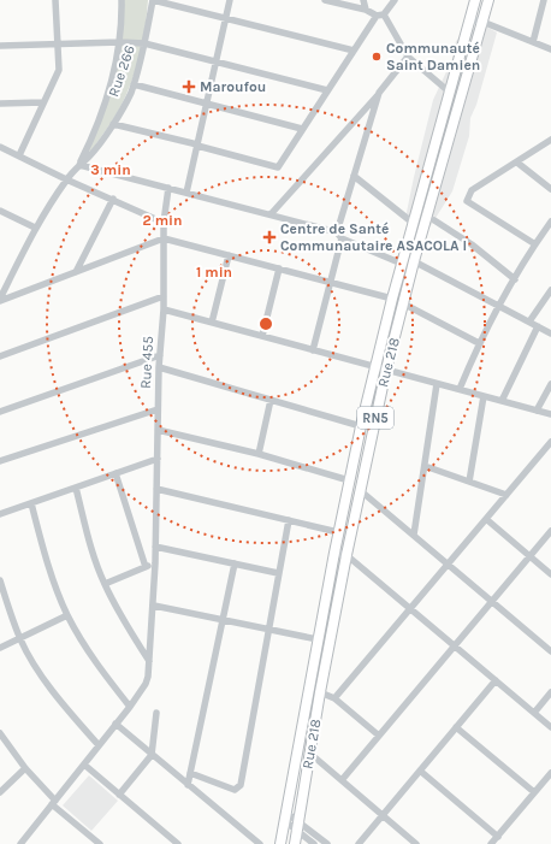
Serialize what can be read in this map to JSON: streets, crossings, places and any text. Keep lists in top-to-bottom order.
{
  "streets": {
    "highway": ["Rue 218", "RN5"],
    "street": ["Rue 266", "Rue 455"]
  },
  "places": {
    "other": ["Communauté Saint Damien"],
    "health": ["Maroufou", "Centre de Santé Communautaire ASACOLA I"]
  },
  "rings": ["3 min", "2 min", "1 min"]
}
